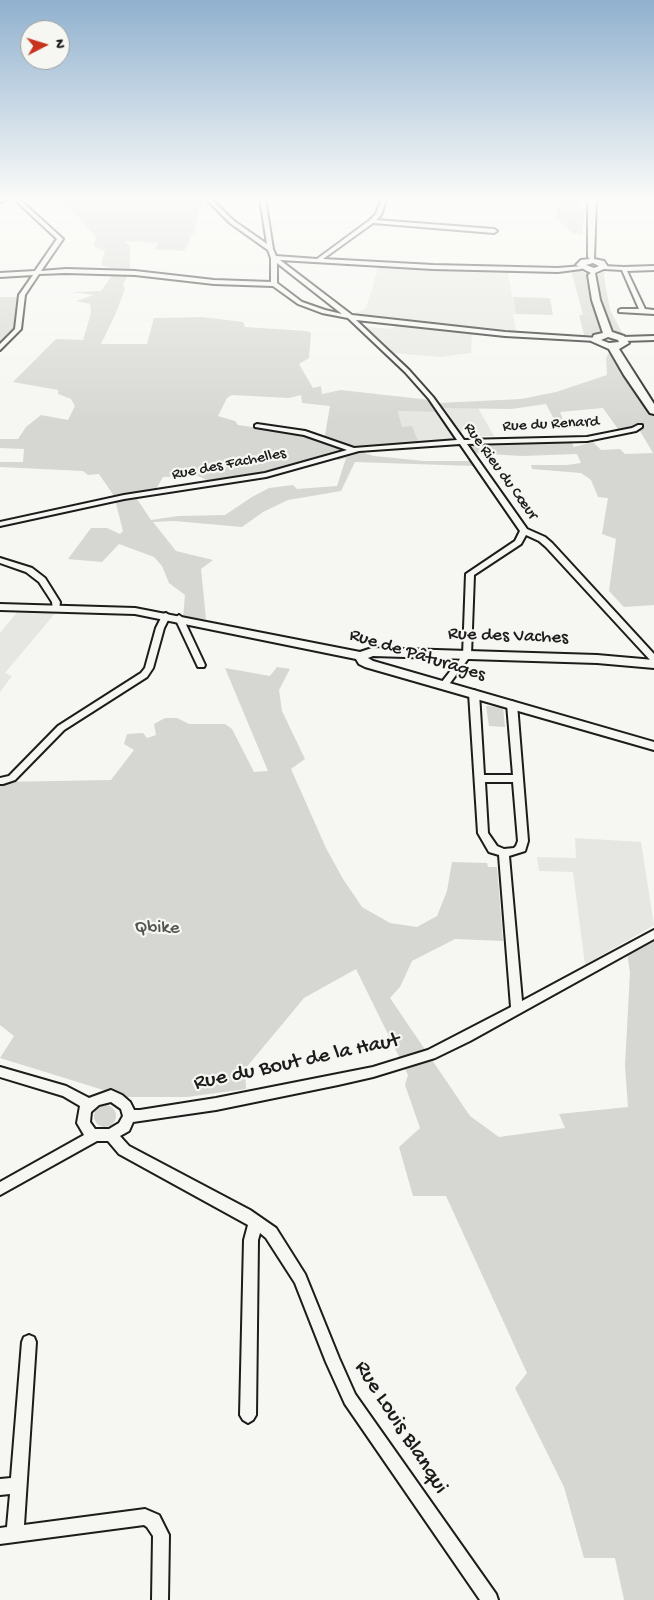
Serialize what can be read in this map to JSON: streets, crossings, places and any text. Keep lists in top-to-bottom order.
{
  "streets": {
    "street": [
      "Rue du Renard",
      "Rue des Fachelles",
      "Rue Rieu du Cœur",
      "Rue des Vaches",
      "Rue de Pâturages",
      "Rue du Bout de la Haut",
      "Rue Louis Blanqui"
    ]
  },
  "crossings": [
    ["Rue du Renard", "Rue des Fachelles"],
    ["Rue du Renard", "Rue Rieu du Cœur"],
    ["Rue des Fachelles", "Rue Rieu du Cœur"],
    ["Rue des Vaches", "Rue de Pâturages"],
    ["Rue du Bout de la Haut", "Rue Louis Blanqui"]
  ],
  "parks": ["Qbike"],
  "north": "right"
}
